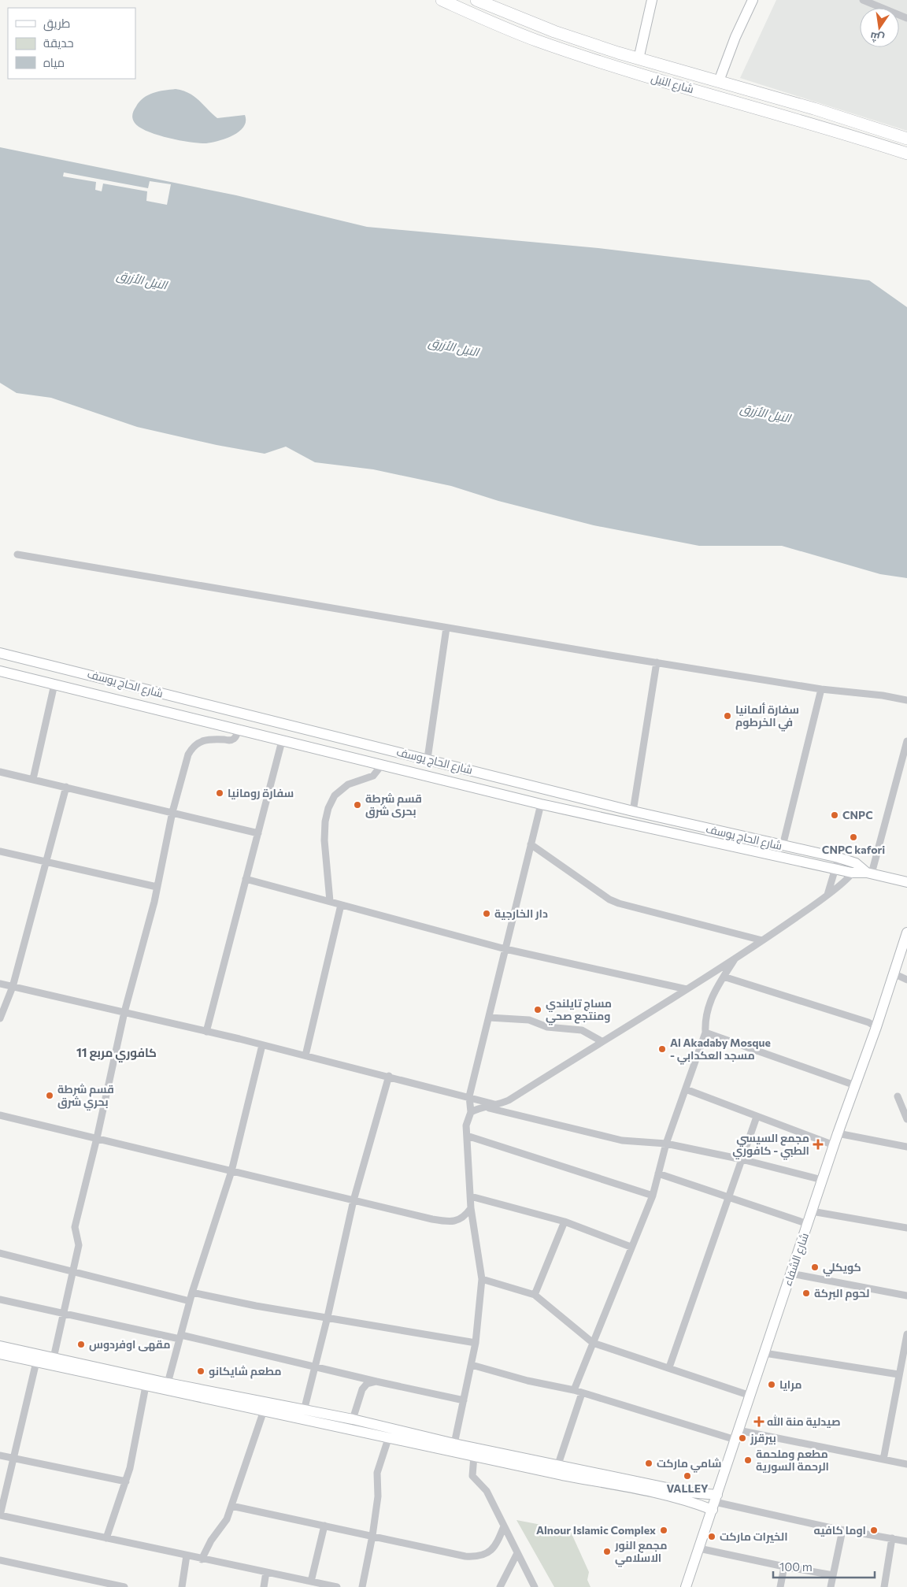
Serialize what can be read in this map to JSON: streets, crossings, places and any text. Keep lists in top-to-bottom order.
{
  "streets": {
    "main road": ["شارع النيل"],
    "street": ["شارع الحاج يوسف", "شارع الشفاء"]
  },
  "districts": ["كافوري مربع 11"],
  "water": ["النيل الأزرق"],
  "places": {
    "other": [
      "سفارة ألمانيا في الخرطوم",
      "سفارة رومانيا",
      "قسم شرطة بحرى شرق",
      "CNPC",
      "CNPC kafori",
      "دار الخارجية",
      "مساج تايلندي ومنتجع صحي",
      "Al Akadaby Mosque - مسجد العكدابي",
      "قسم شرطة بحري شرق",
      "كويكلي",
      "لحوم البركة",
      "مقهى اوفردوس",
      "مطعم شايكانو",
      "مرايا",
      "بيرقرز",
      "مطعم وملحمة الرحمة السورية",
      "شامي ماركت",
      "VALLEY",
      "Alnour Islamic Complex",
      "اوما كافيه",
      "الخيرات ماركت",
      "مجمع النور الاسلامي"
    ],
    "health": ["مجمع السيسي الطبي - كافوري", "صيدلية منة الله"]
  },
  "legend": ["طريق", "حديقة", "مياه"],
  "scale_bar": "100 m",
  "north": "bottom"
}
